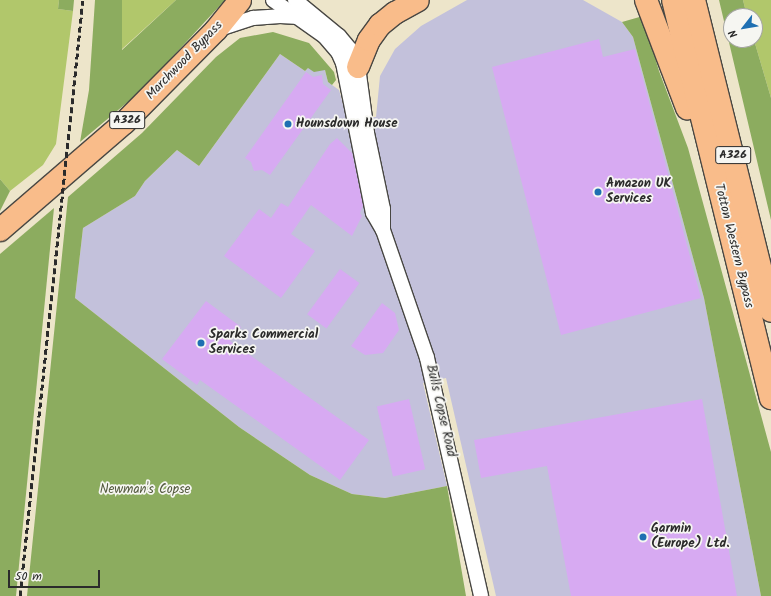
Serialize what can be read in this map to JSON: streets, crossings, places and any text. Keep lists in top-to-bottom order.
{
  "streets": {
    "main road": ["Marchwood Bypass", "A326", "Totton Western Bypass"],
    "street": ["Bulls Copse Road"]
  },
  "parks": ["Newman's Copse"],
  "places": [
    "Hounsdown House",
    "Amazon UK Services",
    "Sparks Commercial Services",
    "Garmin (Europe) Ltd."
  ],
  "scale_bar": "50 m",
  "north": "bottom left"
}
